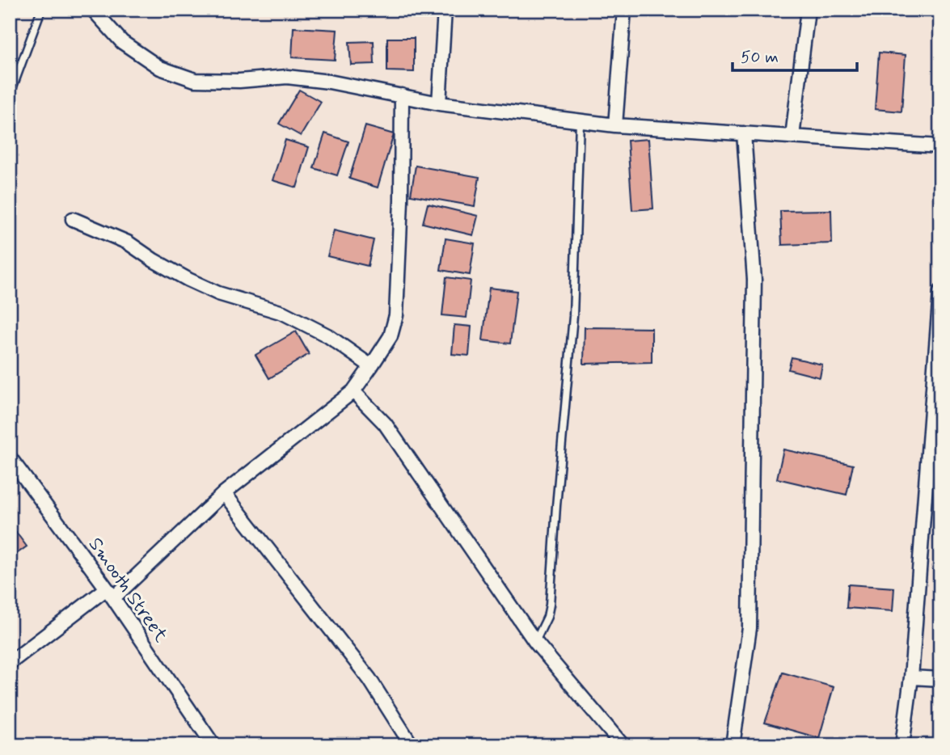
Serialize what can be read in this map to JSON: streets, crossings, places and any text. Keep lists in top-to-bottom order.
{
  "streets": {
    "street": ["Smooth Street"]
  },
  "scale_bar": "50 m"
}
